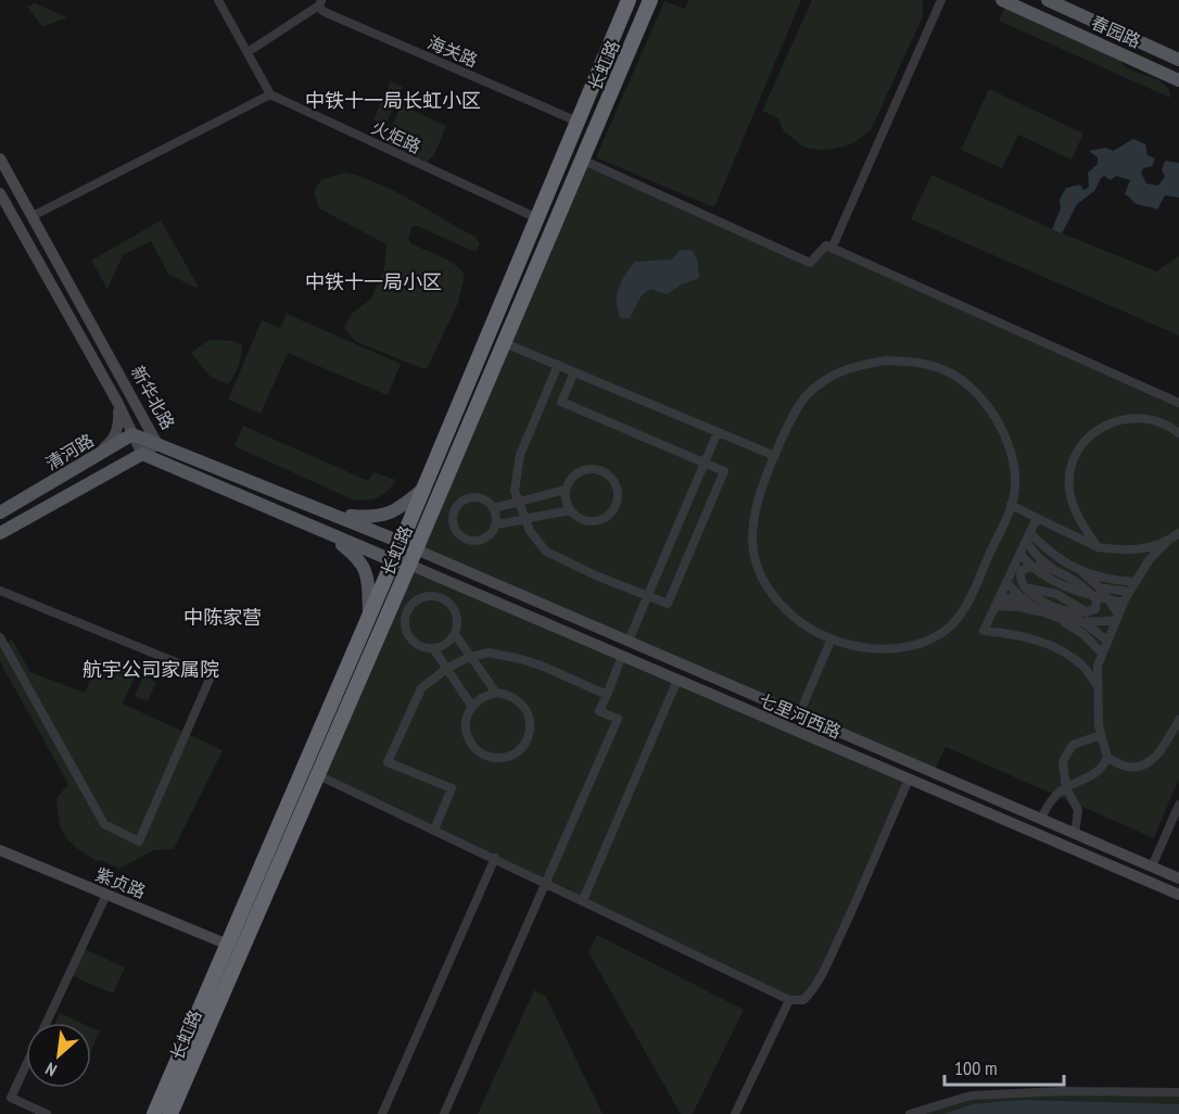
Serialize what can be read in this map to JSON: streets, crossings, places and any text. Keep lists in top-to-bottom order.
{
  "streets": {
    "highway": ["长虹路"],
    "main road": ["春园路", "新华北路", "清河路"],
    "street": [
      "海关路",
      "火炬路",
      "七里河西路",
      "紫贞路"
    ]
  },
  "crossings": [
    ["海关路", "长虹路"],
    ["长虹路", "火炬路"],
    ["长虹路", "新华北路"],
    ["长虹路", "七里河西路"],
    ["长虹路", "紫贞路"],
    ["新华北路", "清河路"],
    ["新华北路", "七里河西路"]
  ],
  "districts": [
    "中铁十一局长虹小区",
    "中铁十一局小区",
    "中陈家营",
    "航宇公司家属院"
  ],
  "scale_bar": "100 m",
  "north": "bottom left"
}
